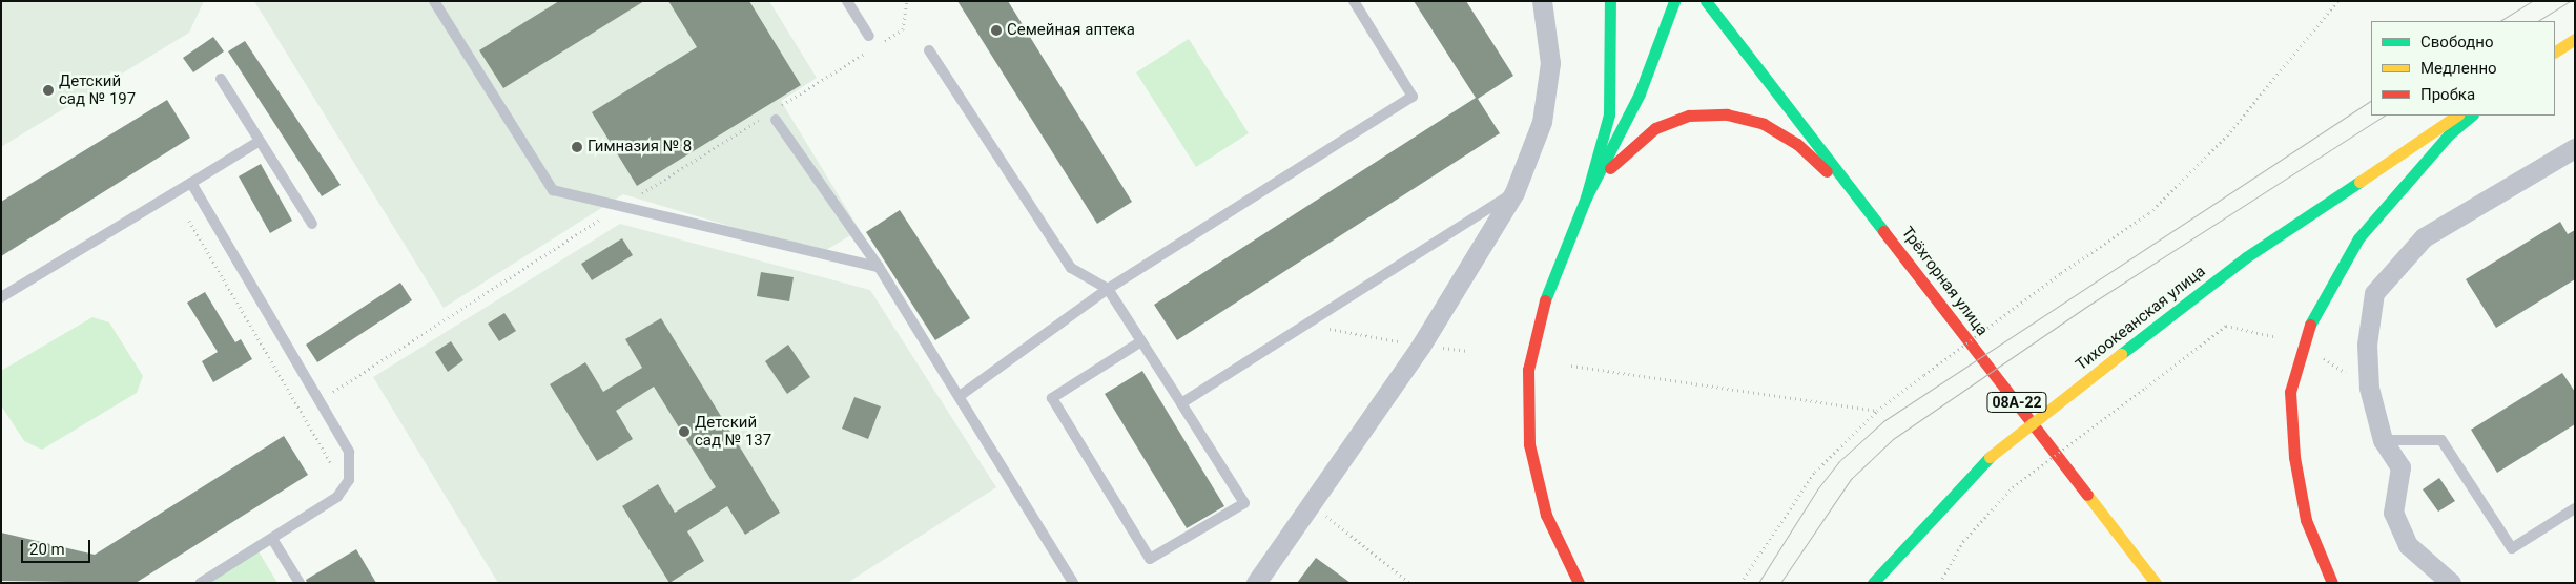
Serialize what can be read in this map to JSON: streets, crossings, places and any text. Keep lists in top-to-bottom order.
{
  "streets": {
    "main road": ["Трёхгорная улица", "Тихоокеанская улица", "08А-22"]
  },
  "places": [
    "Семейная аптека",
    "Детский сад № 197",
    "Гимназия № 8",
    "Детский сад № 137"
  ],
  "legend": ["Свободно", "Медленно", "Пробка"],
  "scale_bar": "20 m"
}
